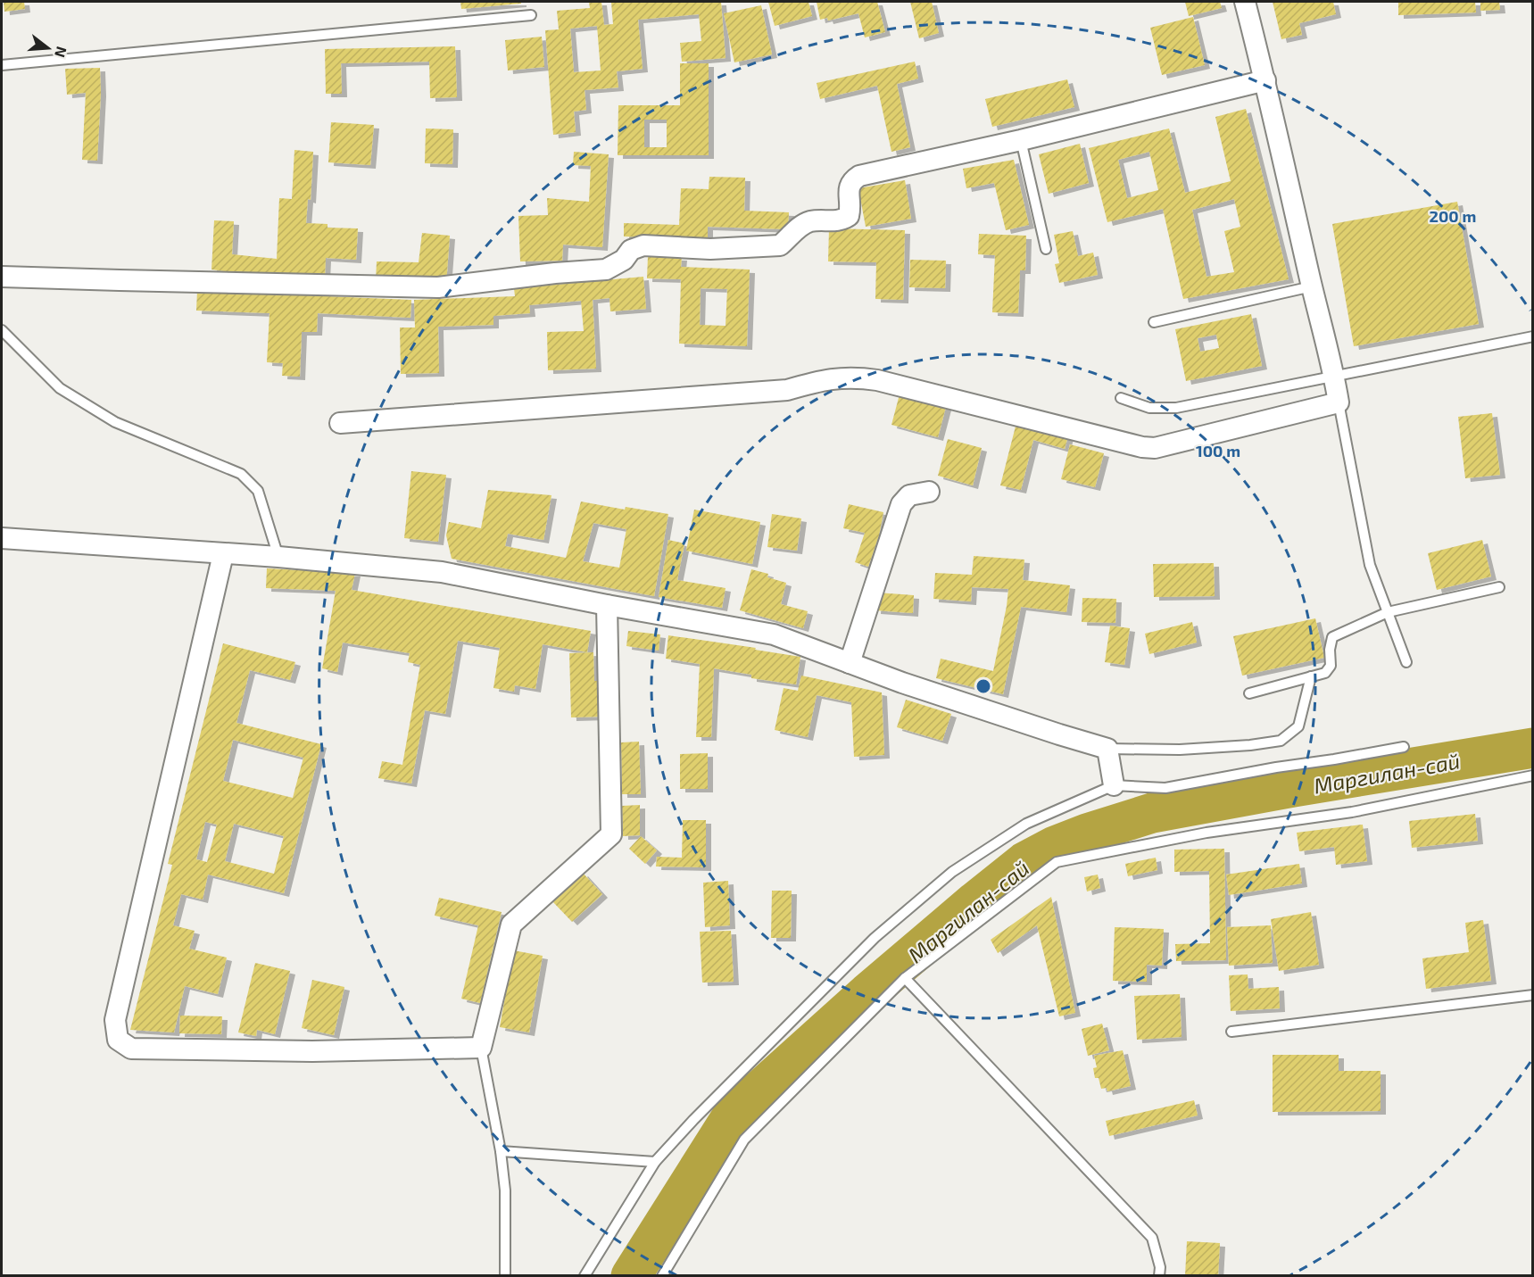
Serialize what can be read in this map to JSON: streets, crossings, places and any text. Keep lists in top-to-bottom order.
{
  "water": ["Маргилан-сай"],
  "north": "right",
  "rings": ["200 m", "100 m"]
}
